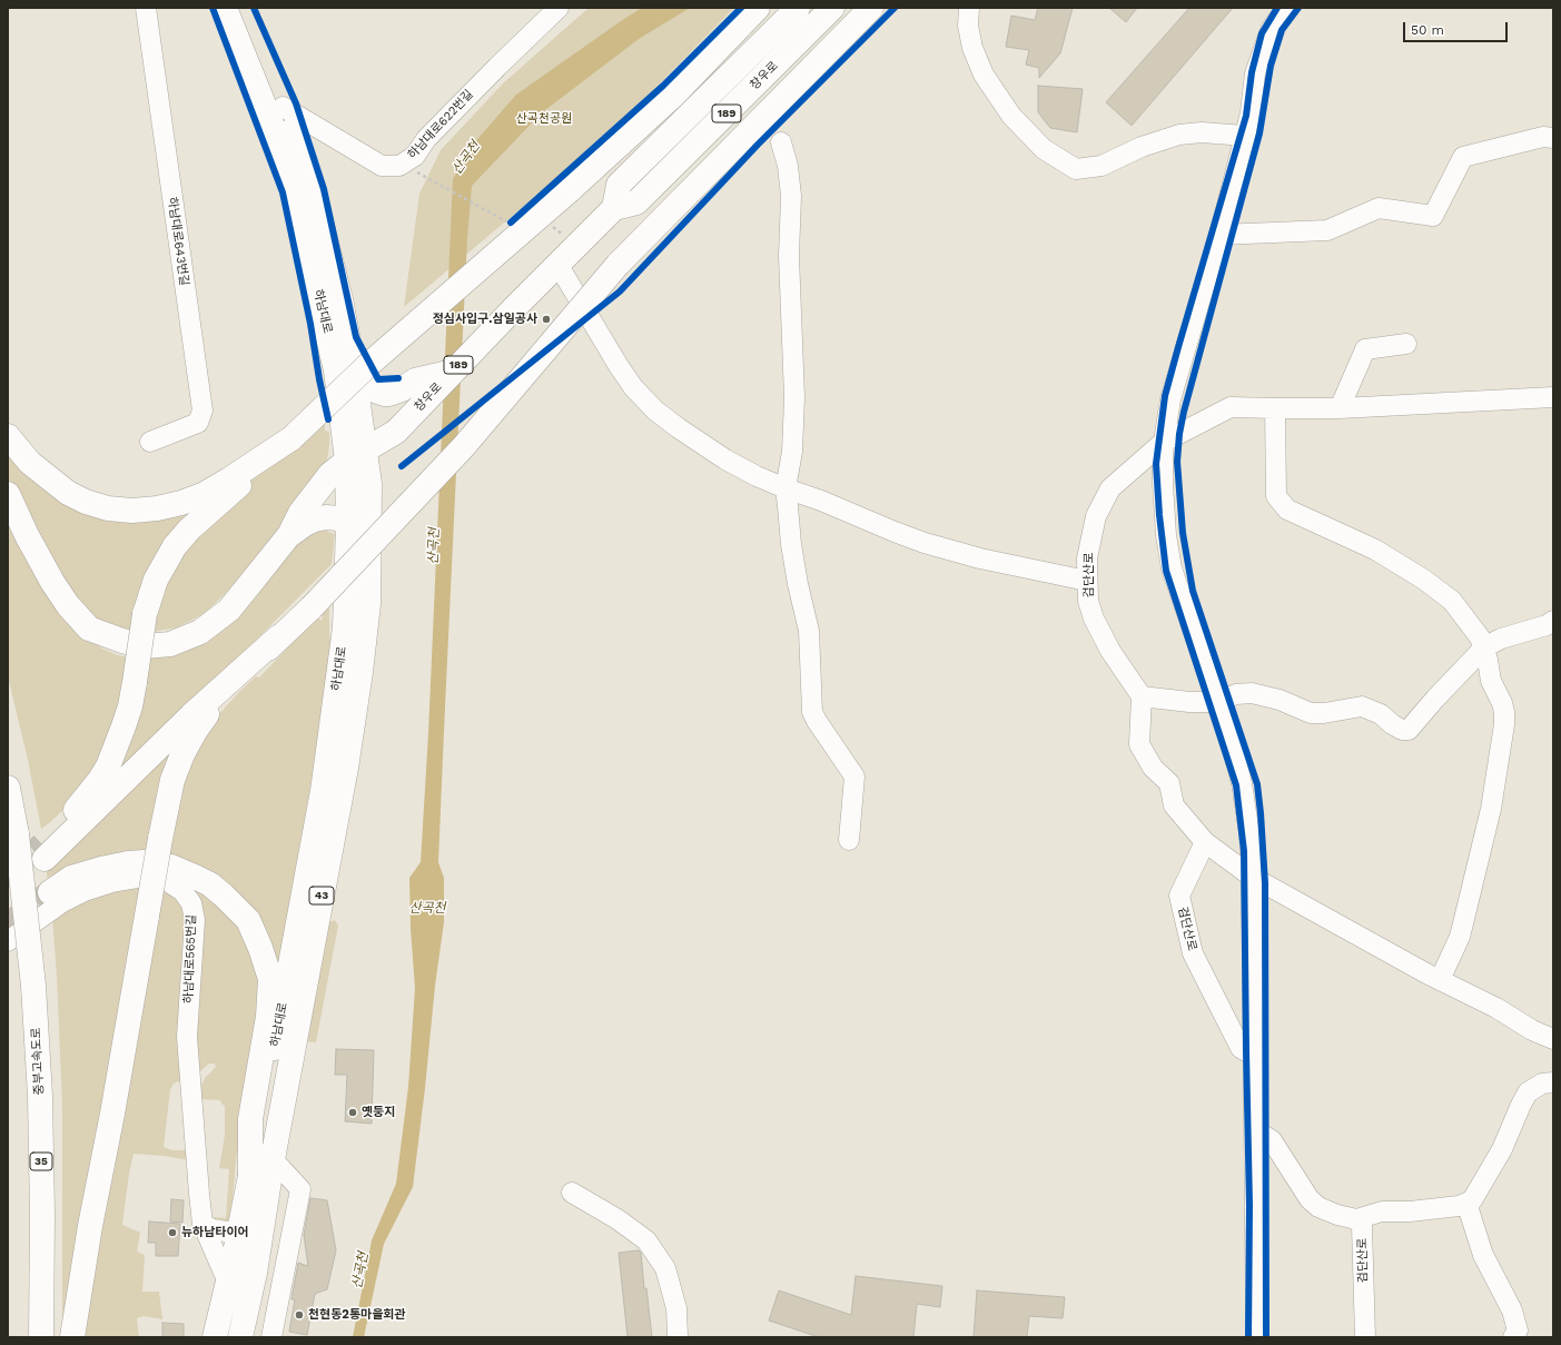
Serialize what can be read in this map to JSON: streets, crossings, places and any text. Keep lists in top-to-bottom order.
{
  "streets": {
    "main road": [
      "창우로",
      "189",
      "하남대로",
      "43",
      "중부고속도로",
      "35"
    ],
    "street": [
      "하남대로622번길",
      "하남대로643번길",
      "검단산로",
      "하남대로565번길"
    ]
  },
  "crossings": [
    ["창우로", "하남대로"],
    ["하남대로622번길", "하남대로"],
    ["하남대로", "하남대로565번길"]
  ],
  "water": ["산곡천"],
  "parks": ["산곡천공원"],
  "places": [
    "정심사입구.삼일공사",
    "옛둥지",
    "뉴하남타이어",
    "천현동2통마을회관"
  ],
  "scale_bar": "50 m"
}
